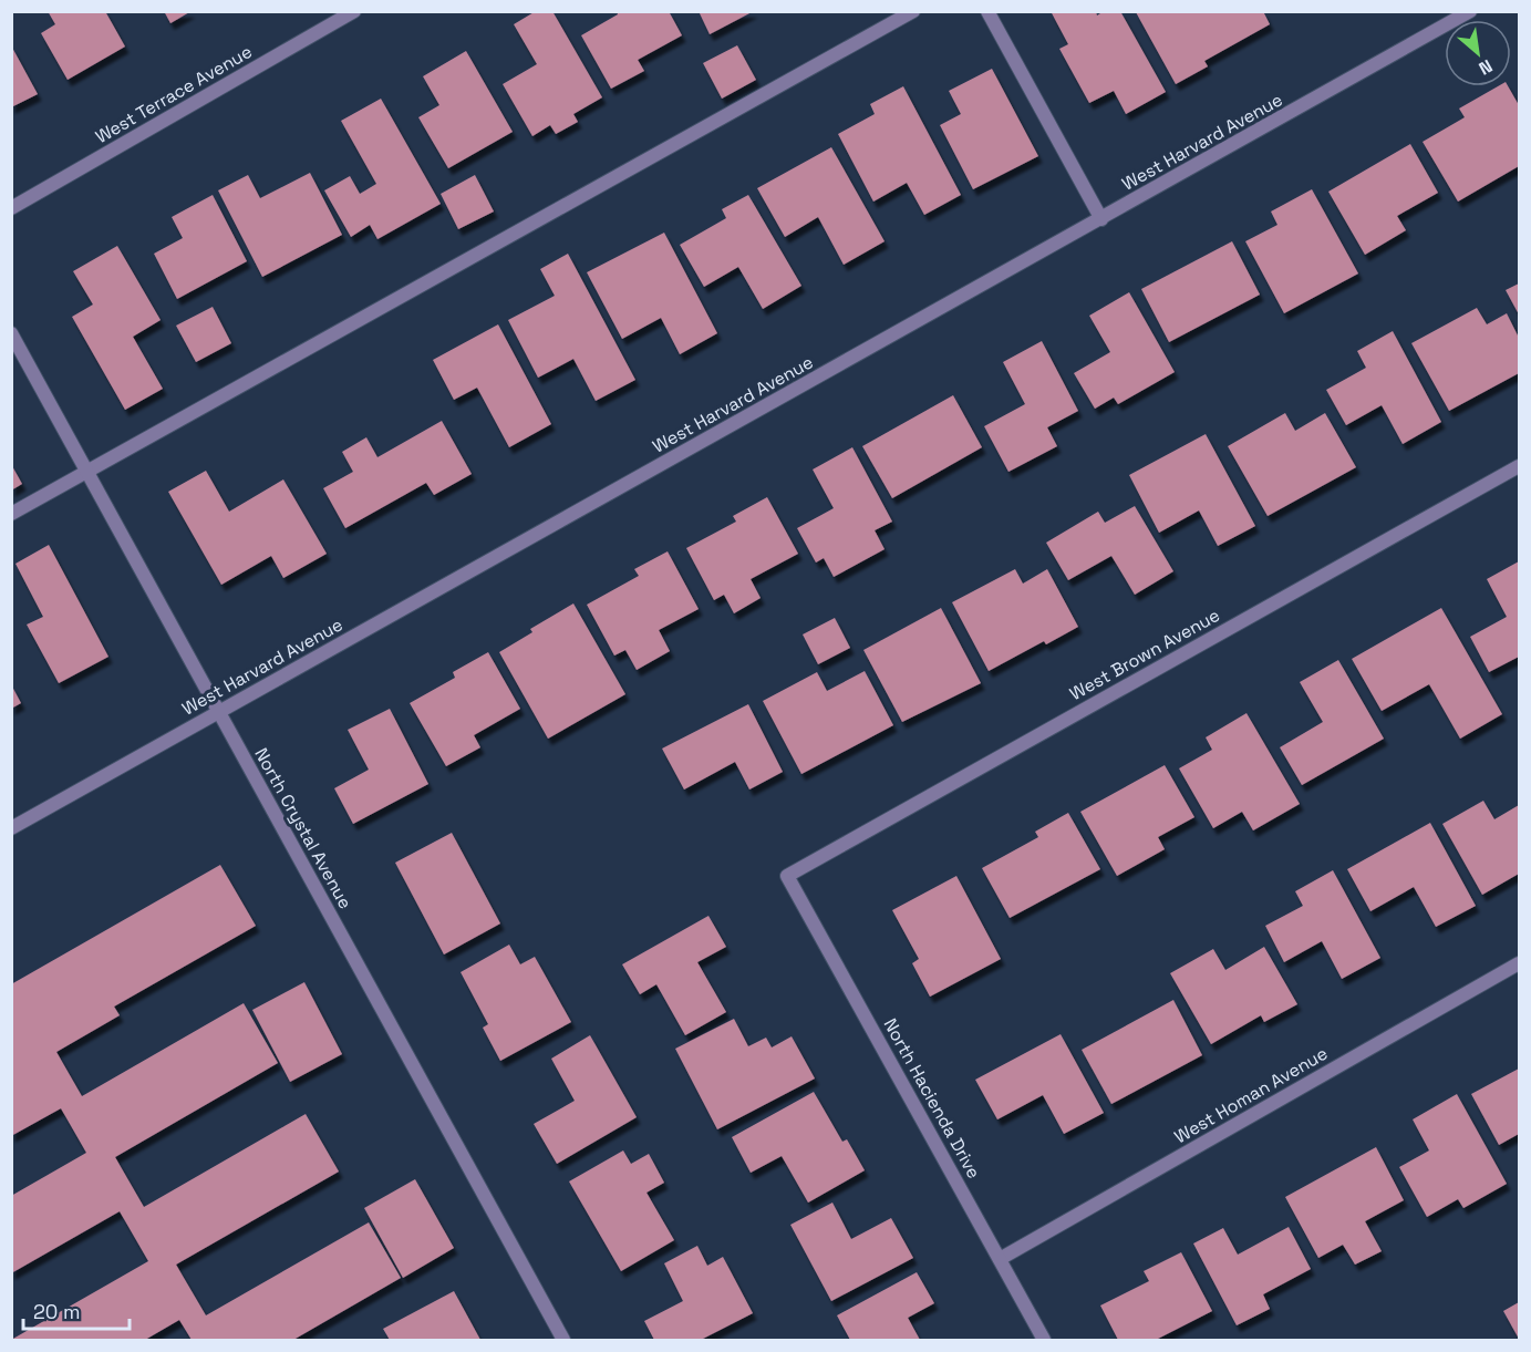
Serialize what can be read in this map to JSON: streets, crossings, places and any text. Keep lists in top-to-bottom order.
{
  "streets": {
    "street": [
      "West Terrace Avenue",
      "West Harvard Avenue",
      "West Brown Avenue",
      "North Crystal Avenue",
      "West Homan Avenue",
      "North Hacienda Drive"
    ]
  },
  "crossings": [
    ["West Harvard Avenue", "North Crystal Avenue"],
    ["West Brown Avenue", "North Hacienda Drive"],
    ["West Homan Avenue", "North Hacienda Drive"]
  ],
  "scale_bar": "20 m",
  "north": "bottom right"
}
